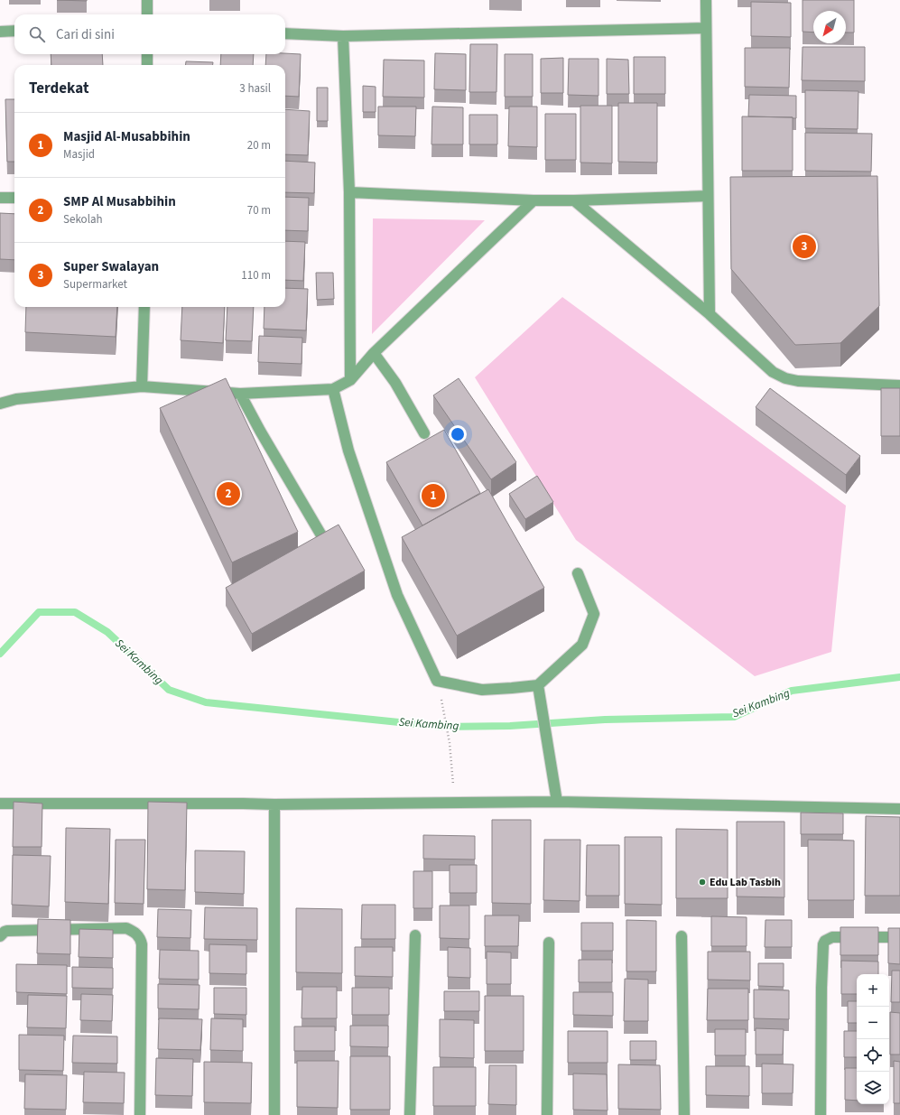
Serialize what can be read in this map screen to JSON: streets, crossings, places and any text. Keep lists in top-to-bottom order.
{
  "water": ["Sei Kambing"],
  "places": ["Edu Lab Tasbih"],
  "north": "bottom left",
  "page": {
    "search": "Cari di sini",
    "heading": ["Terdekat", "3 hasil"],
    "list": [
      {
        "mark": "1",
        "name": "Masjid Al-Musabbihin",
        "note": "Masjid",
        "value": "20 m"
      },
      {
        "mark": "2",
        "name": "SMP Al Musabbihin",
        "note": "Sekolah",
        "value": "70 m"
      },
      {
        "mark": "3",
        "name": "Super Swalayan",
        "note": "Supermarket",
        "value": "110 m"
      }
    ],
    "pins": ["3", "2", "1"],
    "map_buttons": ["+", "−"]
  }
}
